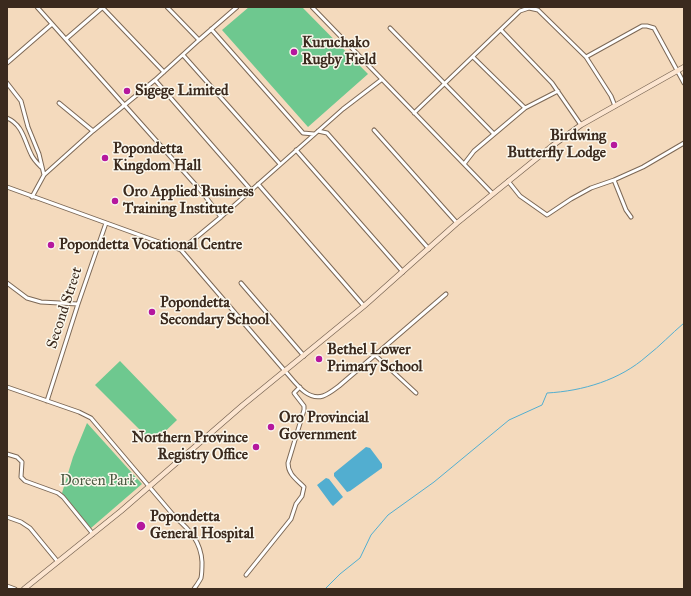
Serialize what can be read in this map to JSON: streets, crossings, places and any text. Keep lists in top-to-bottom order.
{
  "streets": {
    "street": ["Second Street"]
  },
  "parks": ["Doreen Park"],
  "places": [
    "Kuruchako Rugby Field",
    "Sigege Limited",
    "Birdwing Butterfly Lodge",
    "Popondetta Kingdom Hall",
    "Oro Applied Business Training Institute",
    "Popondetta Vocational Centre",
    "Popondetta Secondary School",
    "Bethel Lower Primary School",
    "Oro Provincial Government",
    "Northern Province Registry Office",
    "Popondetta General Hospital"
  ]
}
